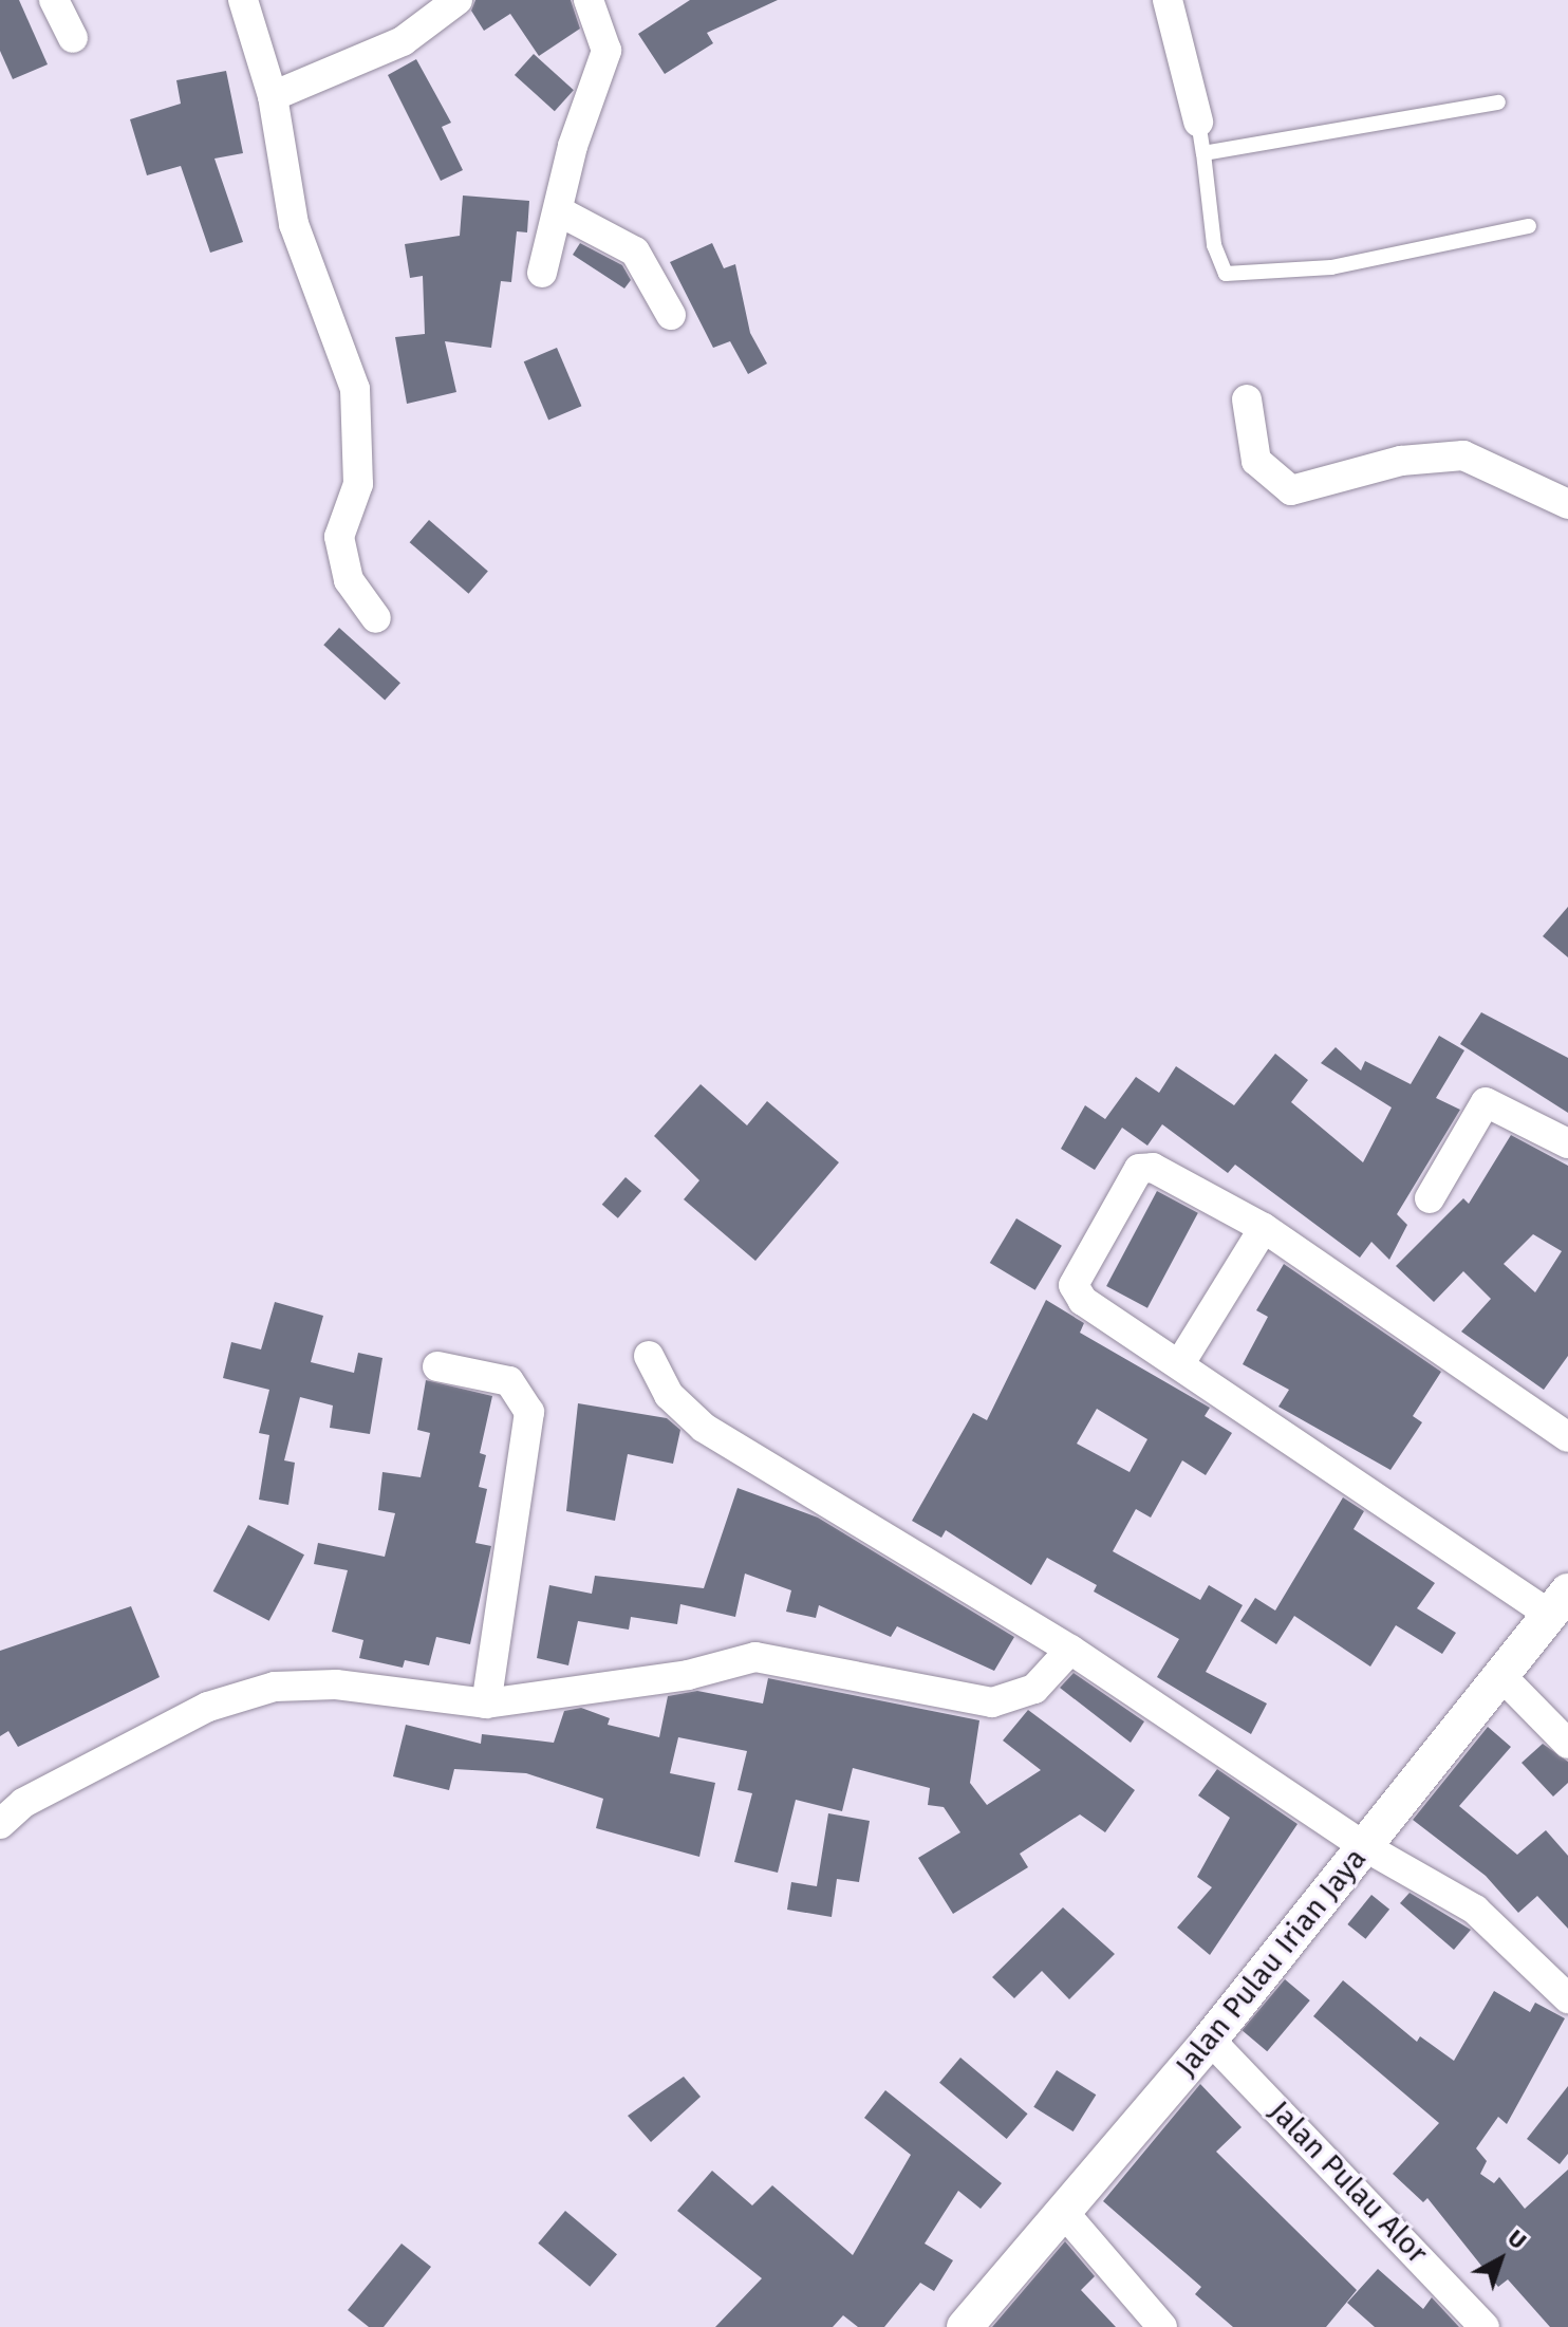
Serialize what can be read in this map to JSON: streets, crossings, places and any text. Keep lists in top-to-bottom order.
{
  "streets": {
    "street": ["Jalan Pulau Irian Jaya", "Jalan Pulau Alor"]
  },
  "crossings": [
    ["Jalan Pulau Irian Jaya", "Jalan Pulau Alor"]
  ],
  "north": "top right"
}
